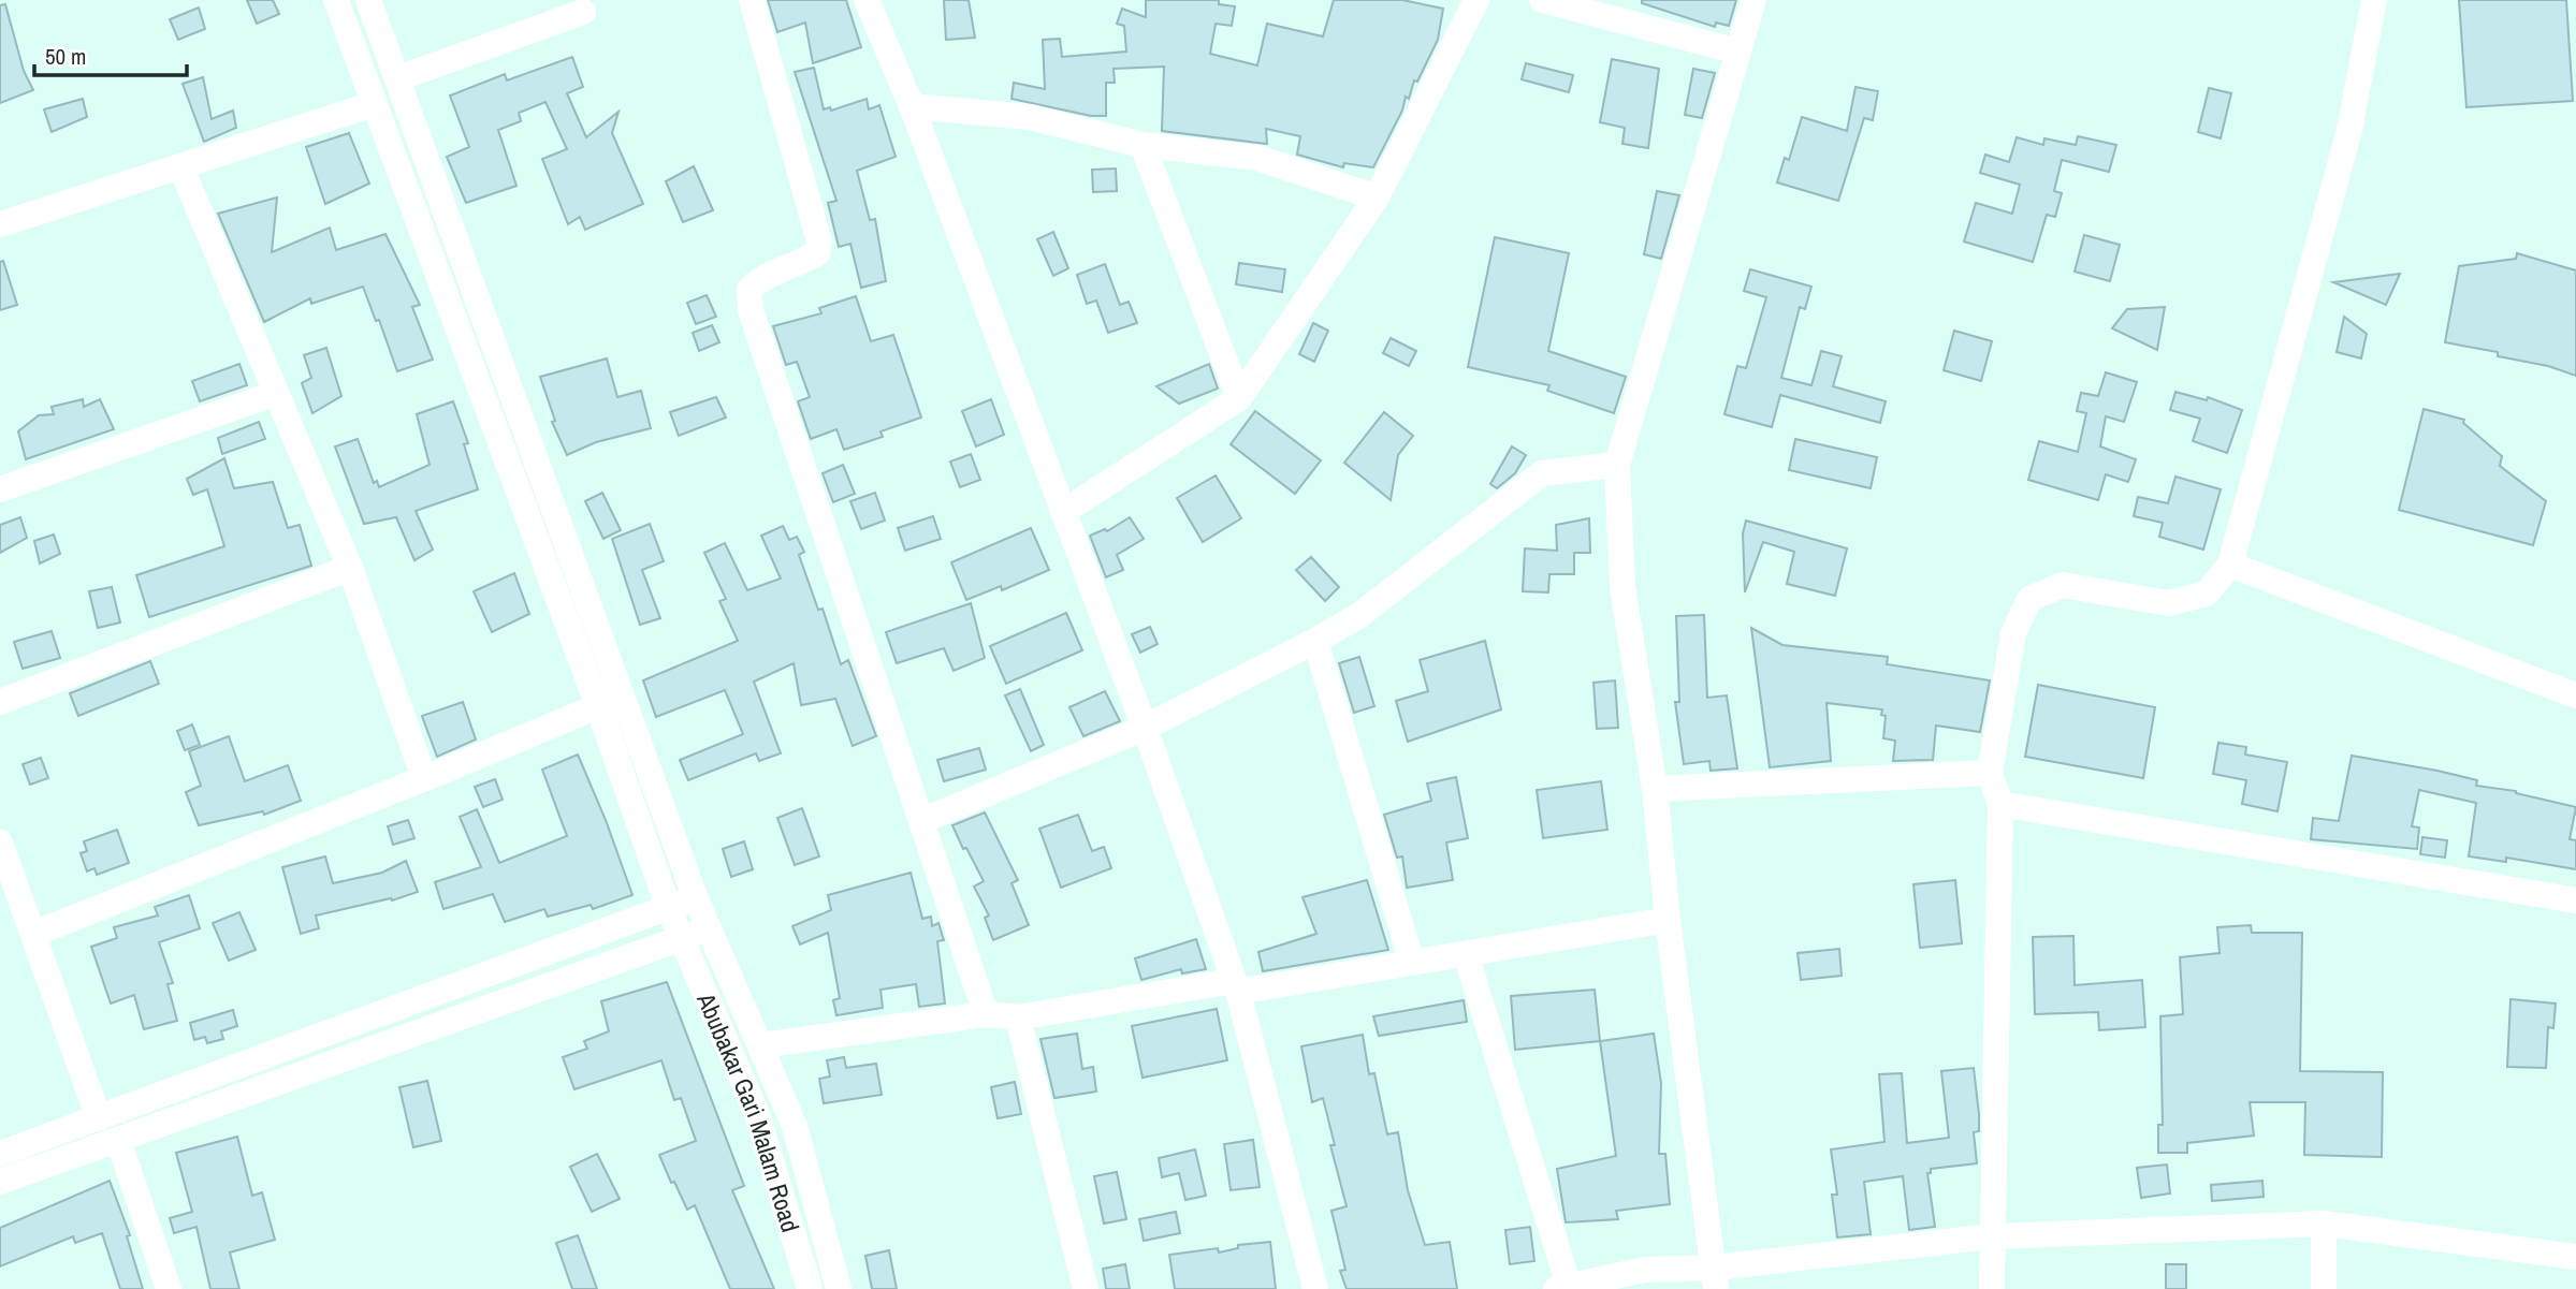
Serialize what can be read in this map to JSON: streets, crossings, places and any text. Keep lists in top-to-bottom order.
{
  "streets": {
    "street": ["Abubakar Gari Malam Road"]
  },
  "scale_bar": "50 m"
}
